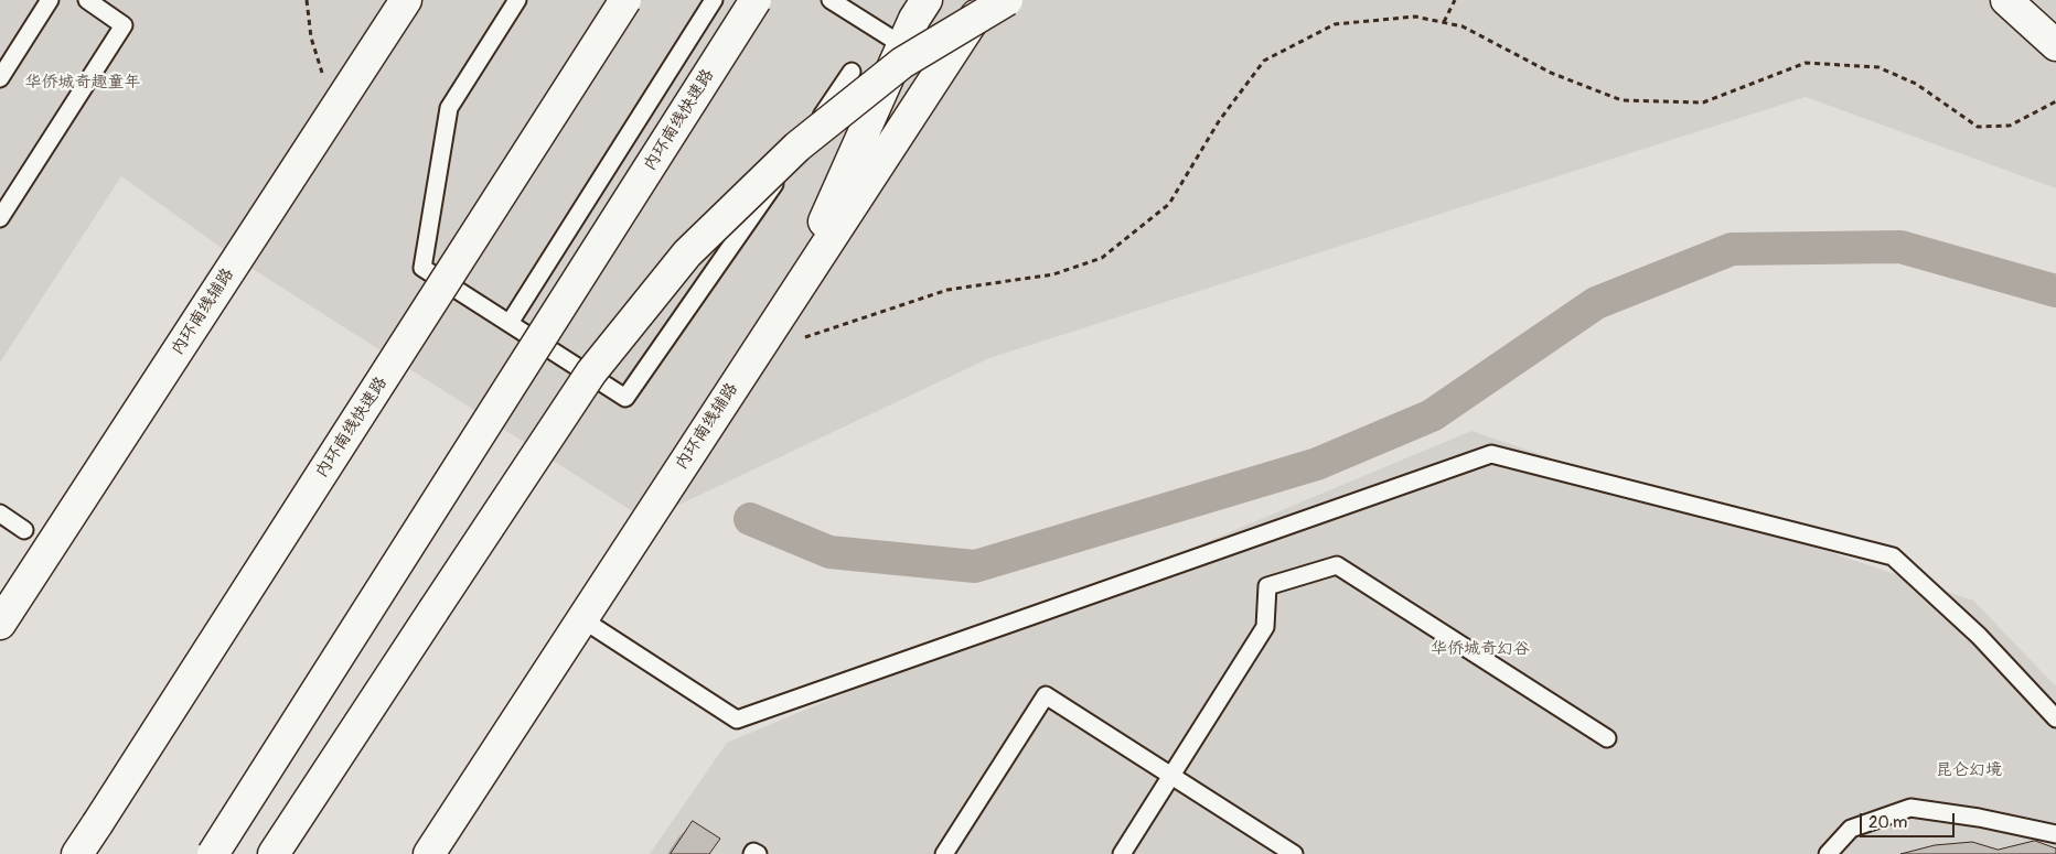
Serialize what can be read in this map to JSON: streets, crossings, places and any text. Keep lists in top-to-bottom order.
{
  "streets": {
    "main road": ["内环南线快速路", "内环南线辅路"]
  },
  "parks": ["华侨城奇趣童年", "华侨城奇幻谷", "昆仑幻境"],
  "scale_bar": "20 m"
}
